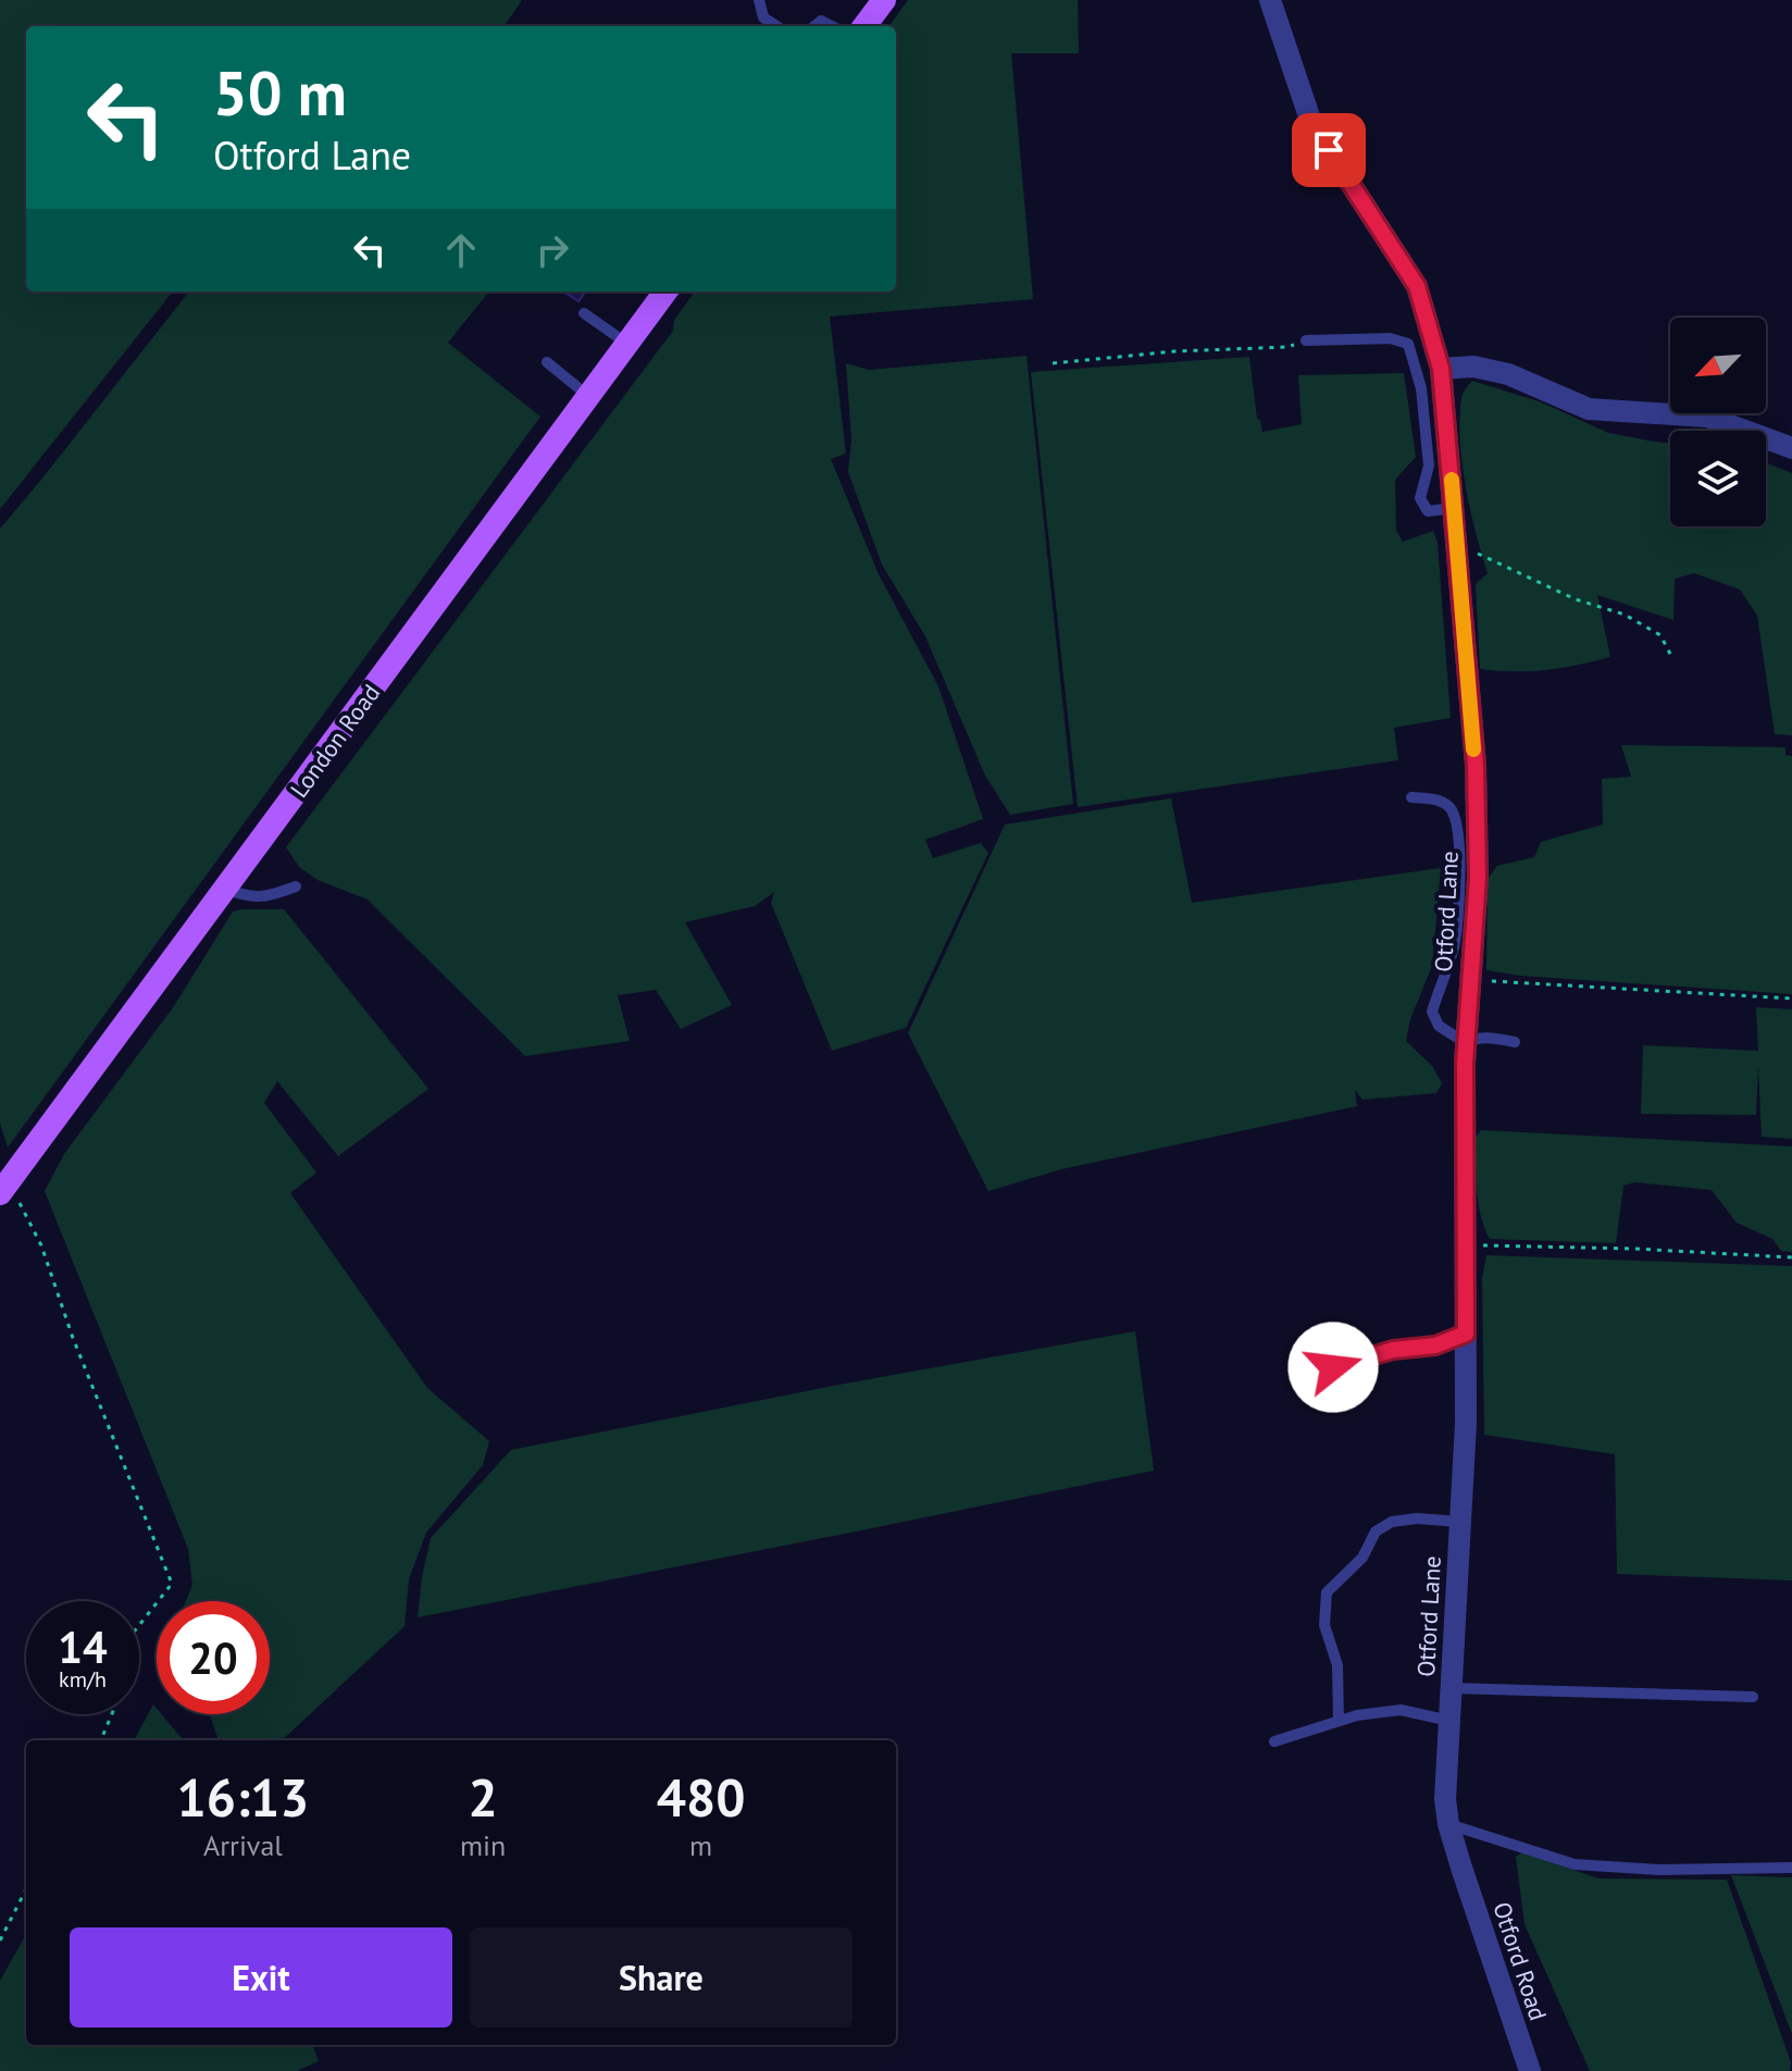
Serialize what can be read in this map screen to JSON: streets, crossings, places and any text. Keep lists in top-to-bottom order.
{
  "streets": {
    "main road": ["London Road"],
    "street": ["Otford Lane", "Otford Road"]
  },
  "crossings": [
    ["Otford Lane", "Otford Road"]
  ],
  "north": "bottom left",
  "page": {
    "turn": ["50 m", "Otford Lane"],
    "speed": "14 km/h",
    "limit": "20",
    "eta": [
      "16:13",
      "Arrival",
      "2",
      "min",
      "480",
      "m"
    ],
    "buttons": ["Exit", "Share"]
  }
}
